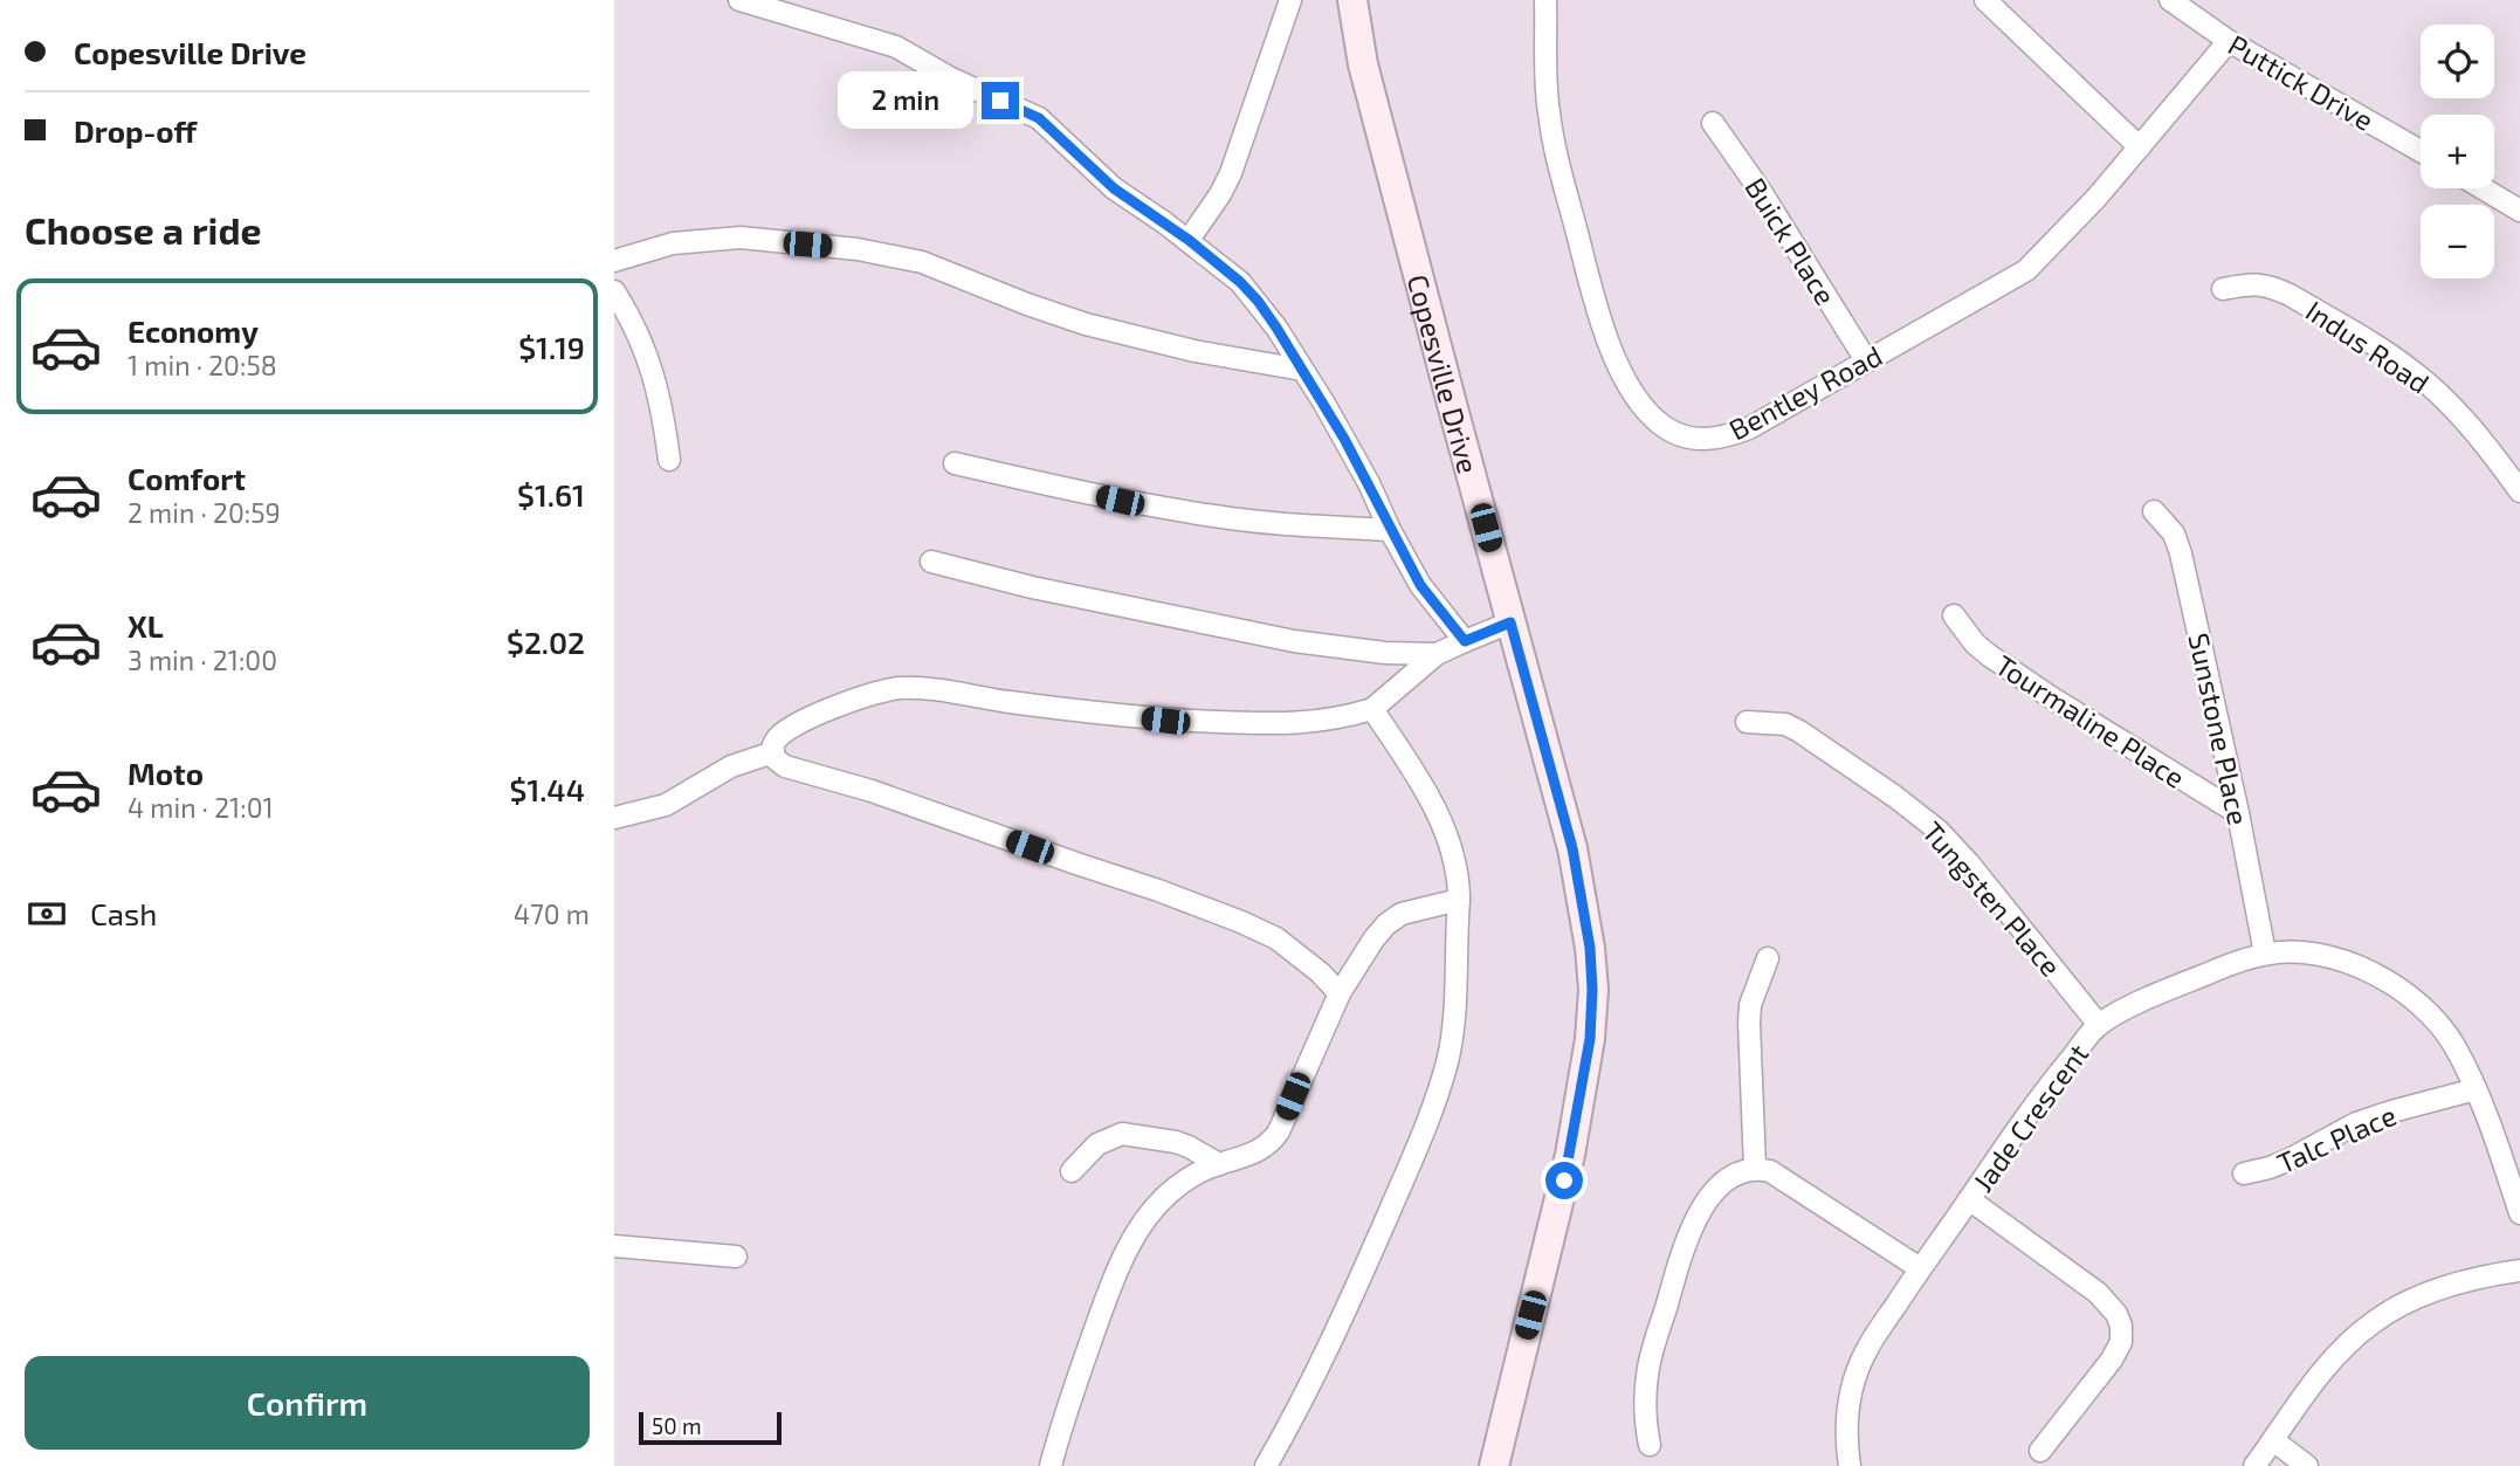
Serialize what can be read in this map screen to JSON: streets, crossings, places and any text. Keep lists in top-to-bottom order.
{
  "streets": {
    "street": [
      "Puttick Drive",
      "Buick Place",
      "Indus Road",
      "Copesville Drive",
      "Bentley Road",
      "Tourmaline Place",
      "Sunstone Place",
      "Tungsten Place",
      "Jade Crescent",
      "Talc Place"
    ]
  },
  "crossings": [
    ["Puttick Drive", "Bentley Road"],
    ["Buick Place", "Bentley Road"],
    ["Tourmaline Place", "Sunstone Place"],
    ["Sunstone Place", "Jade Crescent"],
    ["Tungsten Place", "Jade Crescent"],
    ["Jade Crescent", "Talc Place"]
  ],
  "scale_bar": "50 m",
  "page": {
    "banner": ["Copesville Drive", "Drop-off"],
    "map_buttons": ["+", "−"],
    "bubble": "2 min",
    "heading": "Choose a ride",
    "list": [
      {
        "name": "Economy",
        "note": "1 min · 20:58",
        "value": "$1.19"
      },
      {
        "name": "Comfort",
        "note": "2 min · 20:59",
        "value": "$1.61"
      },
      {
        "name": "XL",
        "note": "3 min · 21:00",
        "value": "$2.02"
      },
      {
        "name": "Moto",
        "note": "4 min · 21:01",
        "value": "$1.44"
      }
    ],
    "pay": ["Cash", "470 m"],
    "buttons": "Confirm",
    "scale": "50 m"
  }
}
